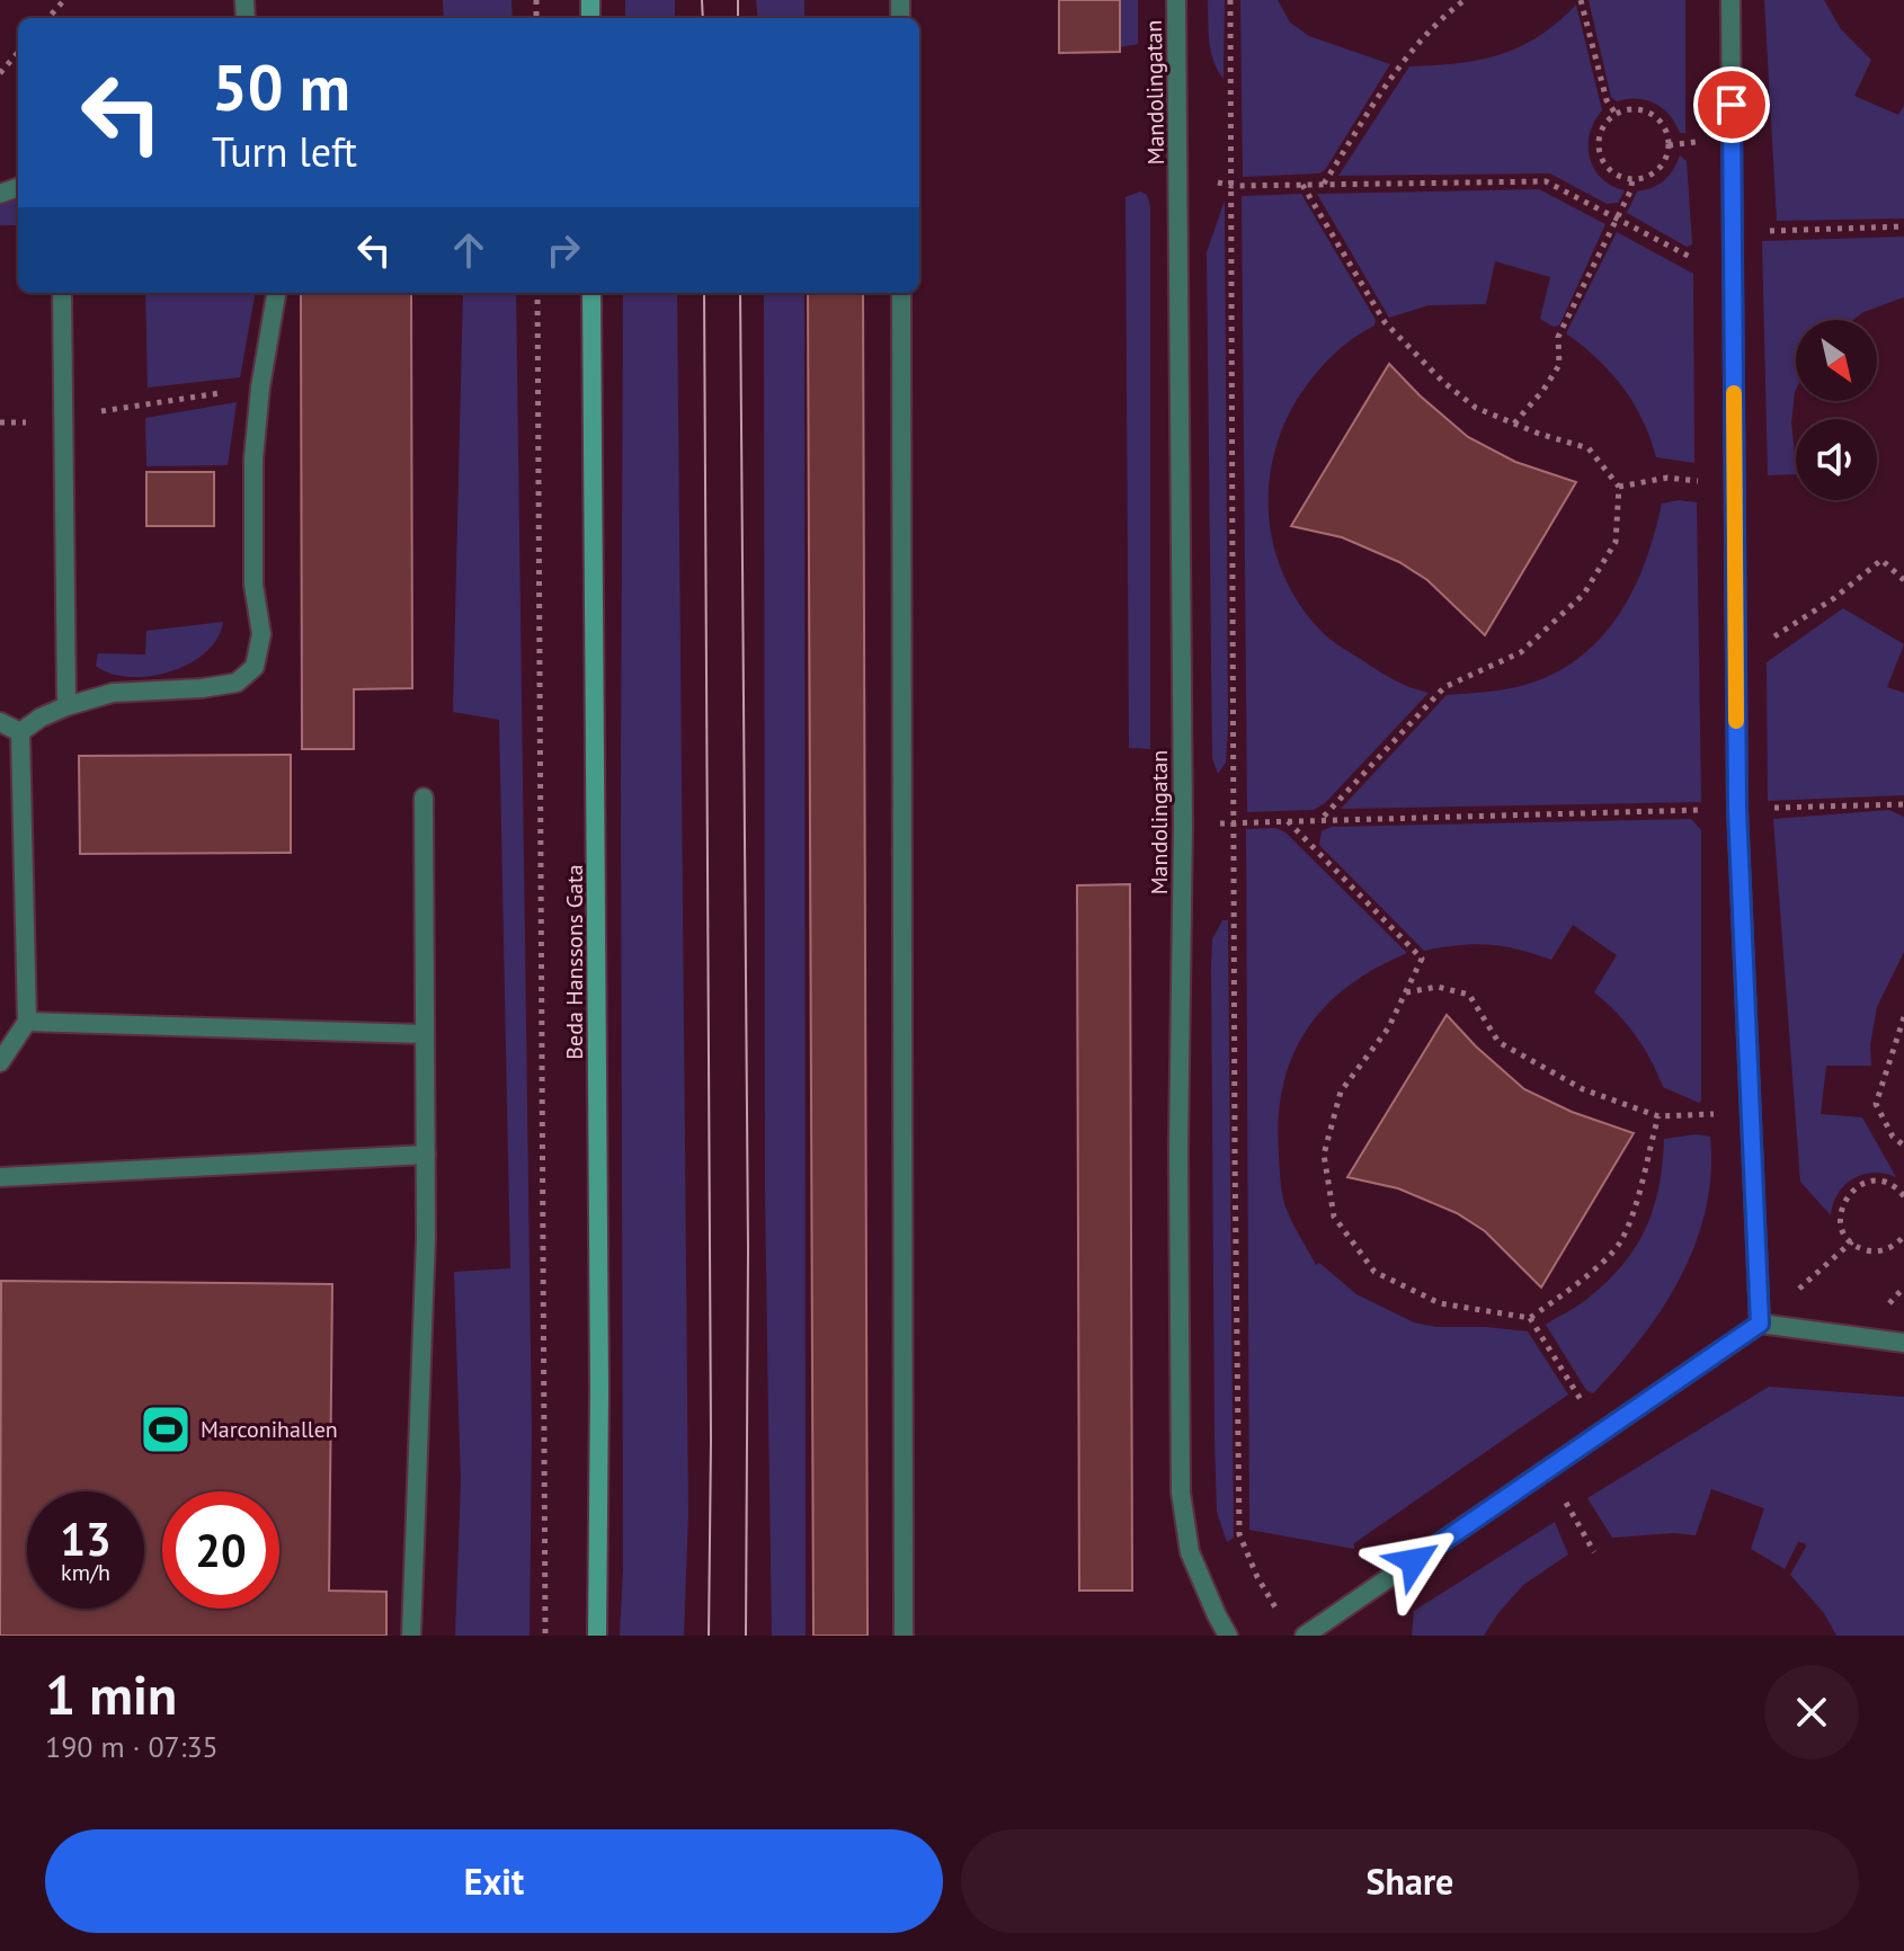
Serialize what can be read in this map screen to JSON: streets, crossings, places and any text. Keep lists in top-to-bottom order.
{
  "streets": {
    "street": ["Mandolingatan", "Beda Hanssons Gata"]
  },
  "places": {
    "sports": ["Marconihallen"]
  },
  "north": "bottom right",
  "page": {
    "turn": ["50 m", "Turn left"],
    "speed": "13 km/h",
    "limit": "20",
    "heading": ["1 min", "190 m · 07:35"],
    "buttons": ["Exit", "Share"]
  }
}
